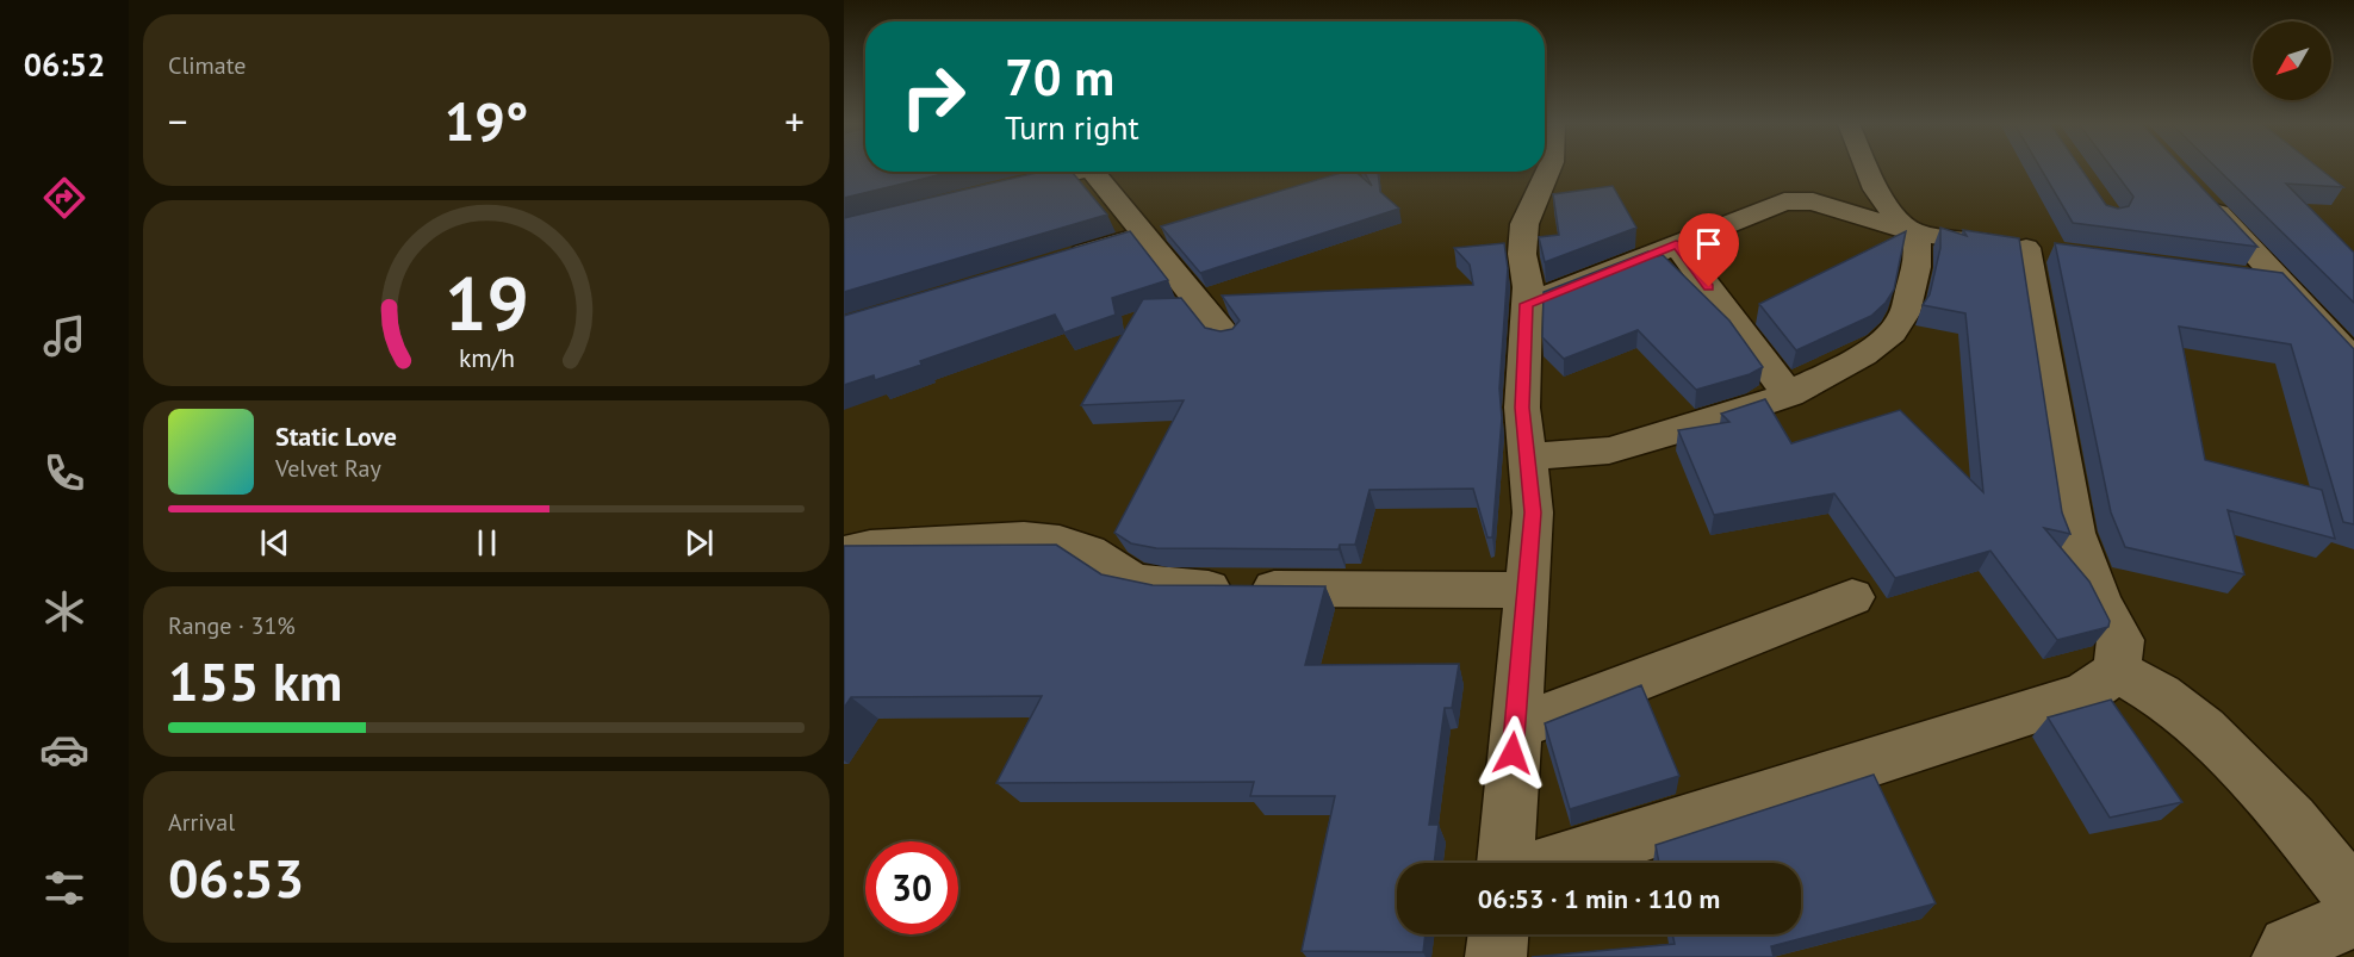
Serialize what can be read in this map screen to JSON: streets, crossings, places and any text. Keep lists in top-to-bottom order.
{
  "north": "bottom left",
  "page": {
    "tabs": "06:52",
    "tile": [
      "Climate",
      ["Range · 31%", "155 km"],
      ["Arrival", "06:53"]
    ],
    "turn": ["70 m", "Turn right"],
    "heat": ["−", "19°", "+"],
    "song": ["Static Love", "Velvet Ray"],
    "limit": "30",
    "trip": "06:53 · 1 min · 110 m",
    "gauge": ["19", "km/h"]
  }
}
